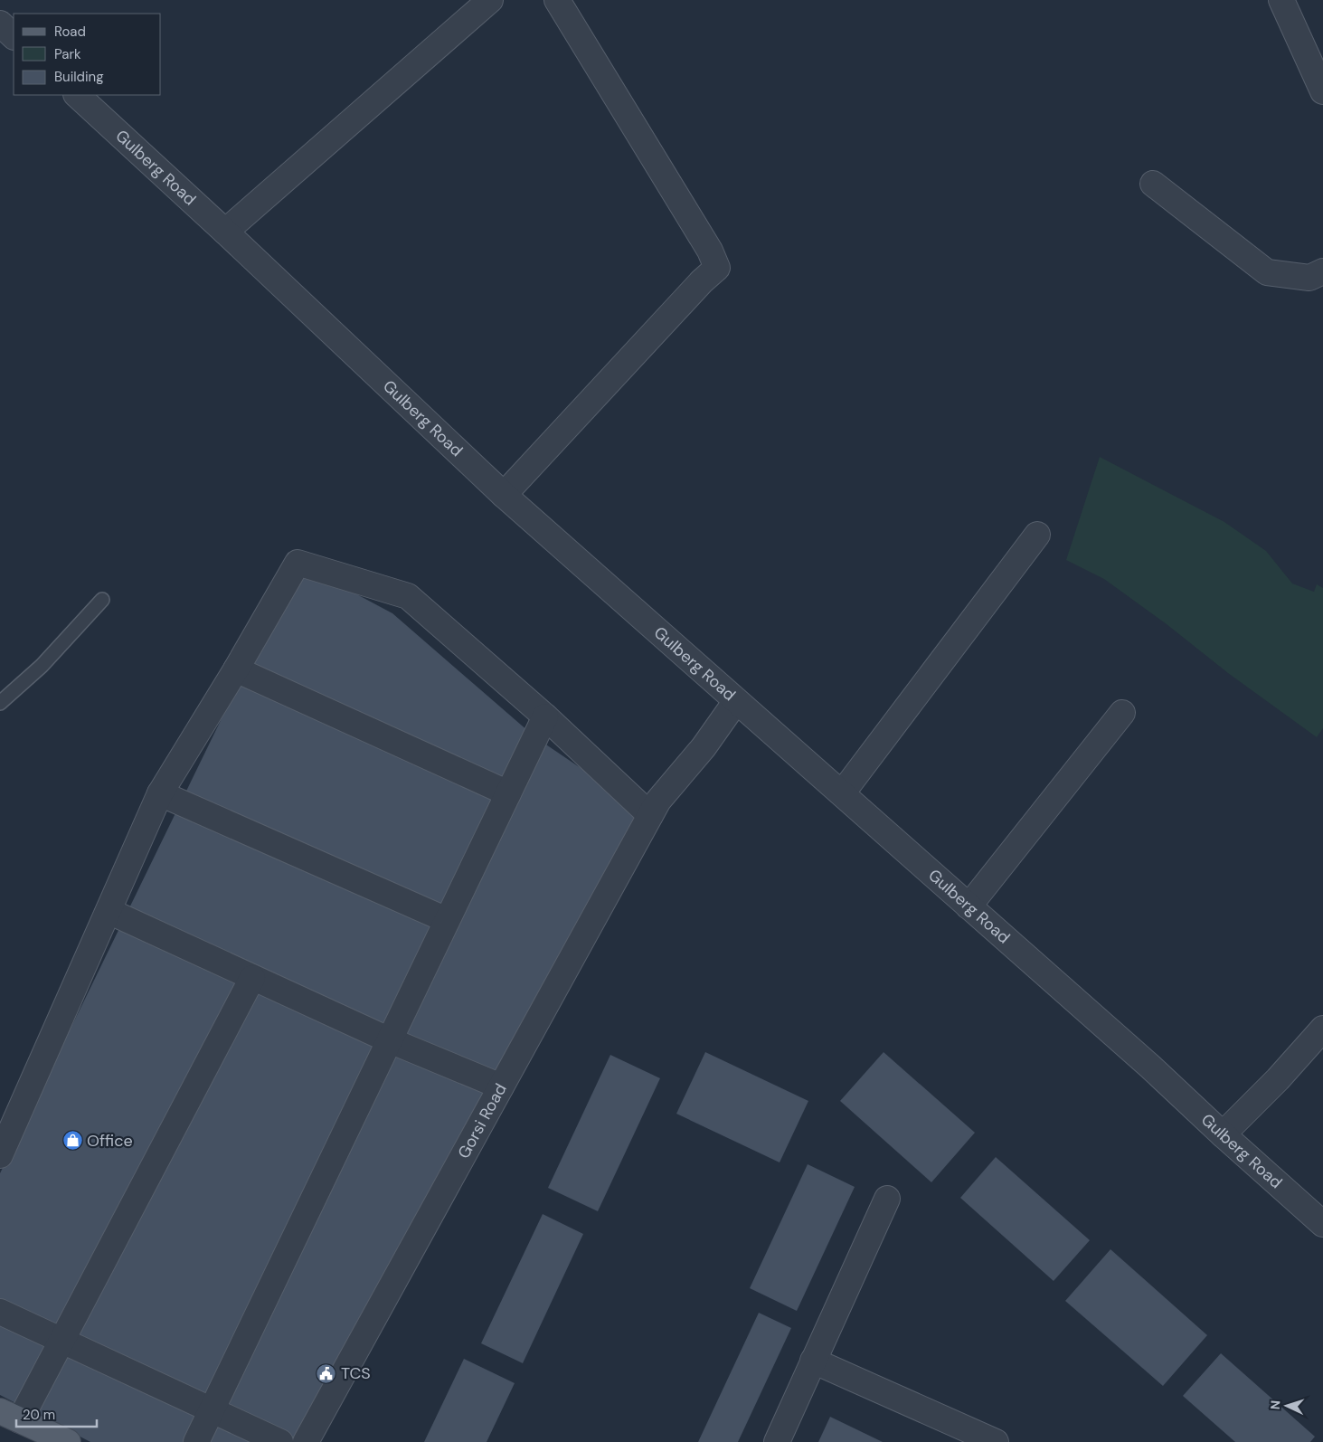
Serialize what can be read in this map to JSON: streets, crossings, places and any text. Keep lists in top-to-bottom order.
{
  "streets": {
    "street": ["Gulberg Road", "Gorsi Road"]
  },
  "crossings": [
    ["Gulberg Road", "Gorsi Road"]
  ],
  "places": {
    "shop": ["Office"],
    "public building": ["TCS"]
  },
  "legend": ["Road", "Park", "Building"],
  "scale_bar": "20 m",
  "north": "left"
}
